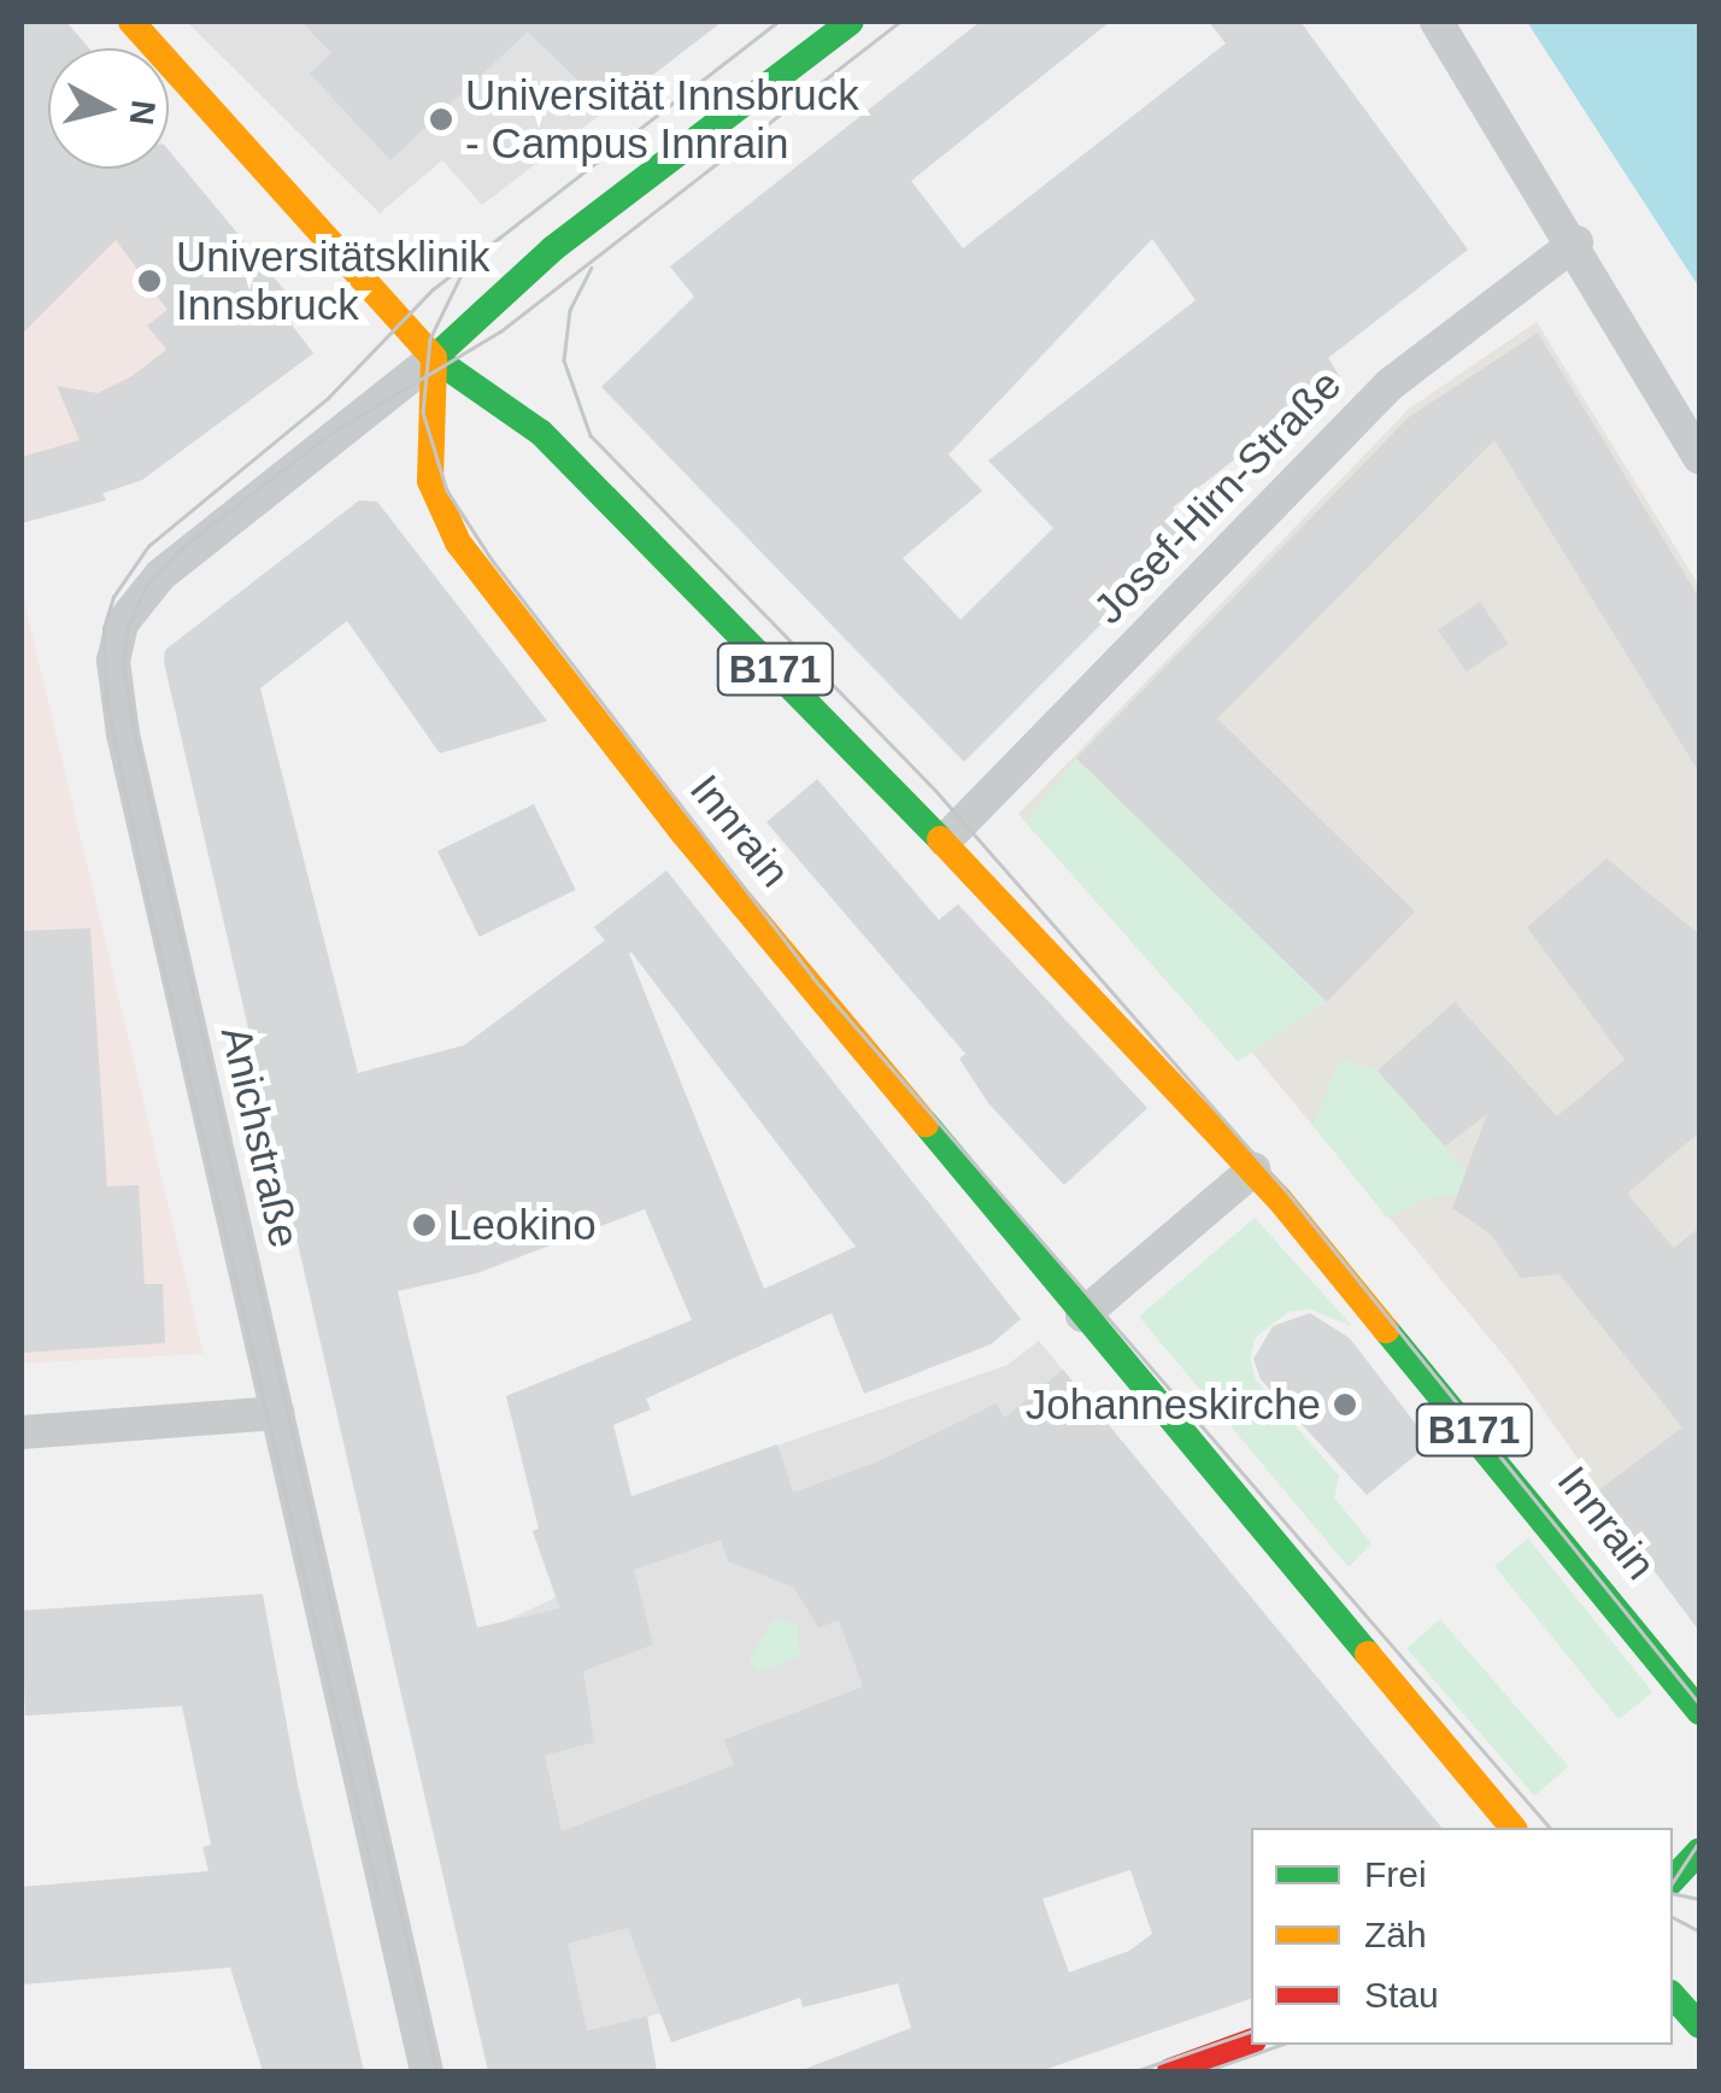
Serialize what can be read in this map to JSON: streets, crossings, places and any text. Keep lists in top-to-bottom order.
{
  "streets": {
    "main road": ["B171", "Innrain"],
    "street": ["Josef-Hirn-Straße", "Anichstraße"]
  },
  "crossings": [
    ["Josef-Hirn-Straße", "Innrain"],
    ["Innrain", "Anichstraße"]
  ],
  "places": [
    "Universität Innsbruck - Campus Innrain",
    "Universitätsklinik Innsbruck",
    "Leokino",
    "Johanneskirche"
  ],
  "legend": ["Frei", "Zäh", "Stau"],
  "north": "right"
}
